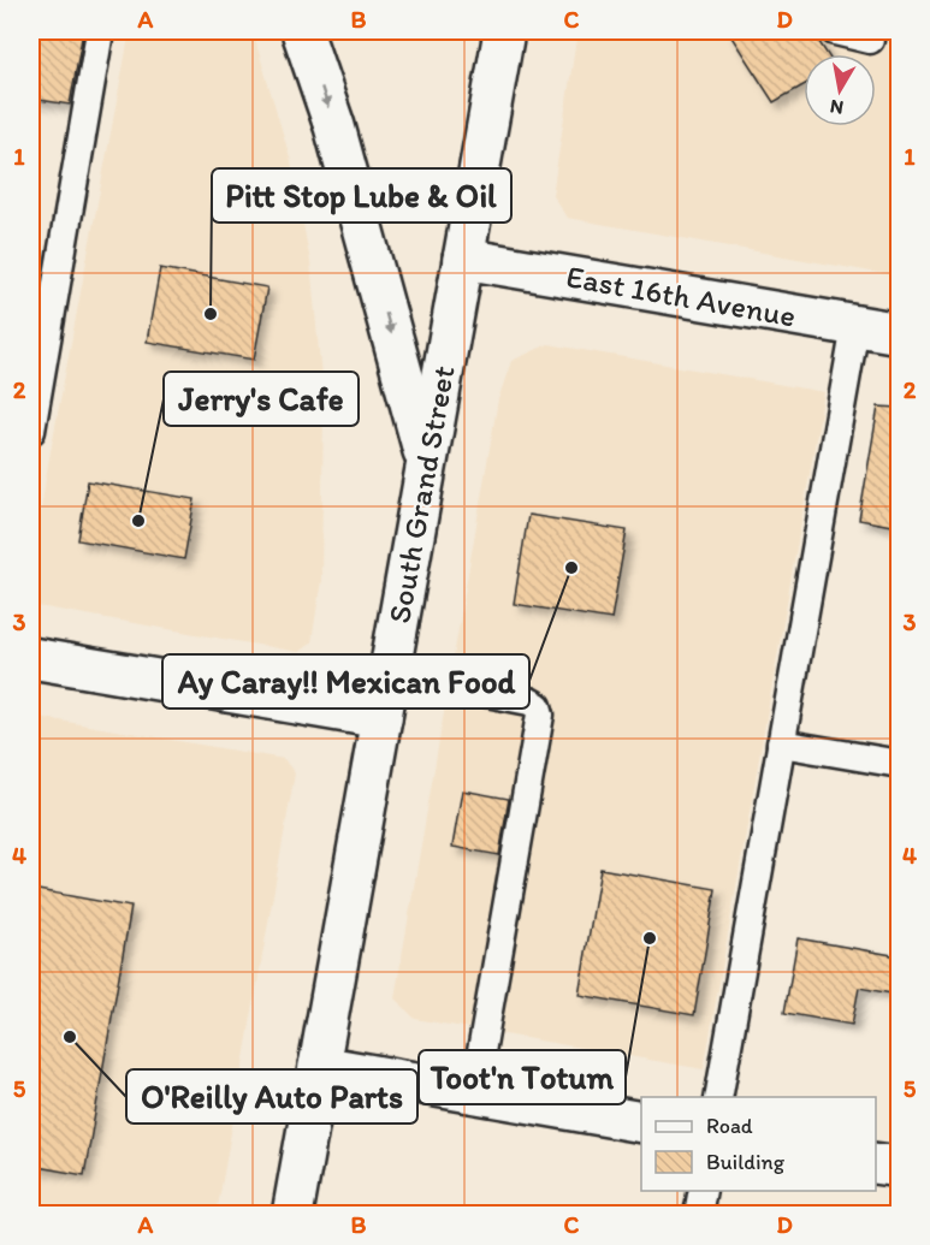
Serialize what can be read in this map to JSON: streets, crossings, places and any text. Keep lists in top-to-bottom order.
{
  "streets": {
    "main road": ["East 16th Avenue", "South Grand Street"]
  },
  "crossings": [
    ["East 16th Avenue", "South Grand Street"]
  ],
  "places": [
    "Pitt Stop Lube & Oil",
    "Jerry's Cafe",
    "Ay Caray!! Mexican Food",
    "Toot'n Totum",
    "O'Reilly Auto Parts"
  ],
  "legend": ["Road", "Building"],
  "north": "bottom",
  "grid": {
    "columns": [
      "A",
      "B",
      "C",
      "D"
    ],
    "rows": [
      "1",
      "2",
      "3",
      "4",
      "5"
    ]
  }
}
